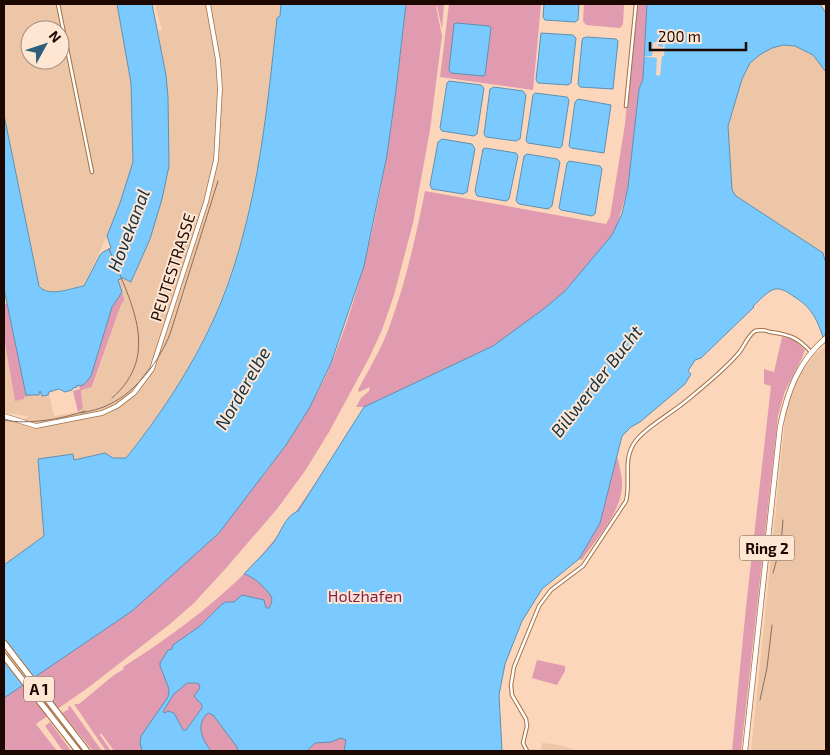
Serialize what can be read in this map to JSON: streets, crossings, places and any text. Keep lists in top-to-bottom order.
{
  "streets": {
    "highway": ["A 1"],
    "main road": ["Ring 2"],
    "street": ["PEUTESTRASSE"]
  },
  "water": ["Hovekanal", "Billwerder Bucht", "Norderelbe"],
  "parks": ["Holzhafen"],
  "scale_bar": "200 m",
  "north": "top right"
}
